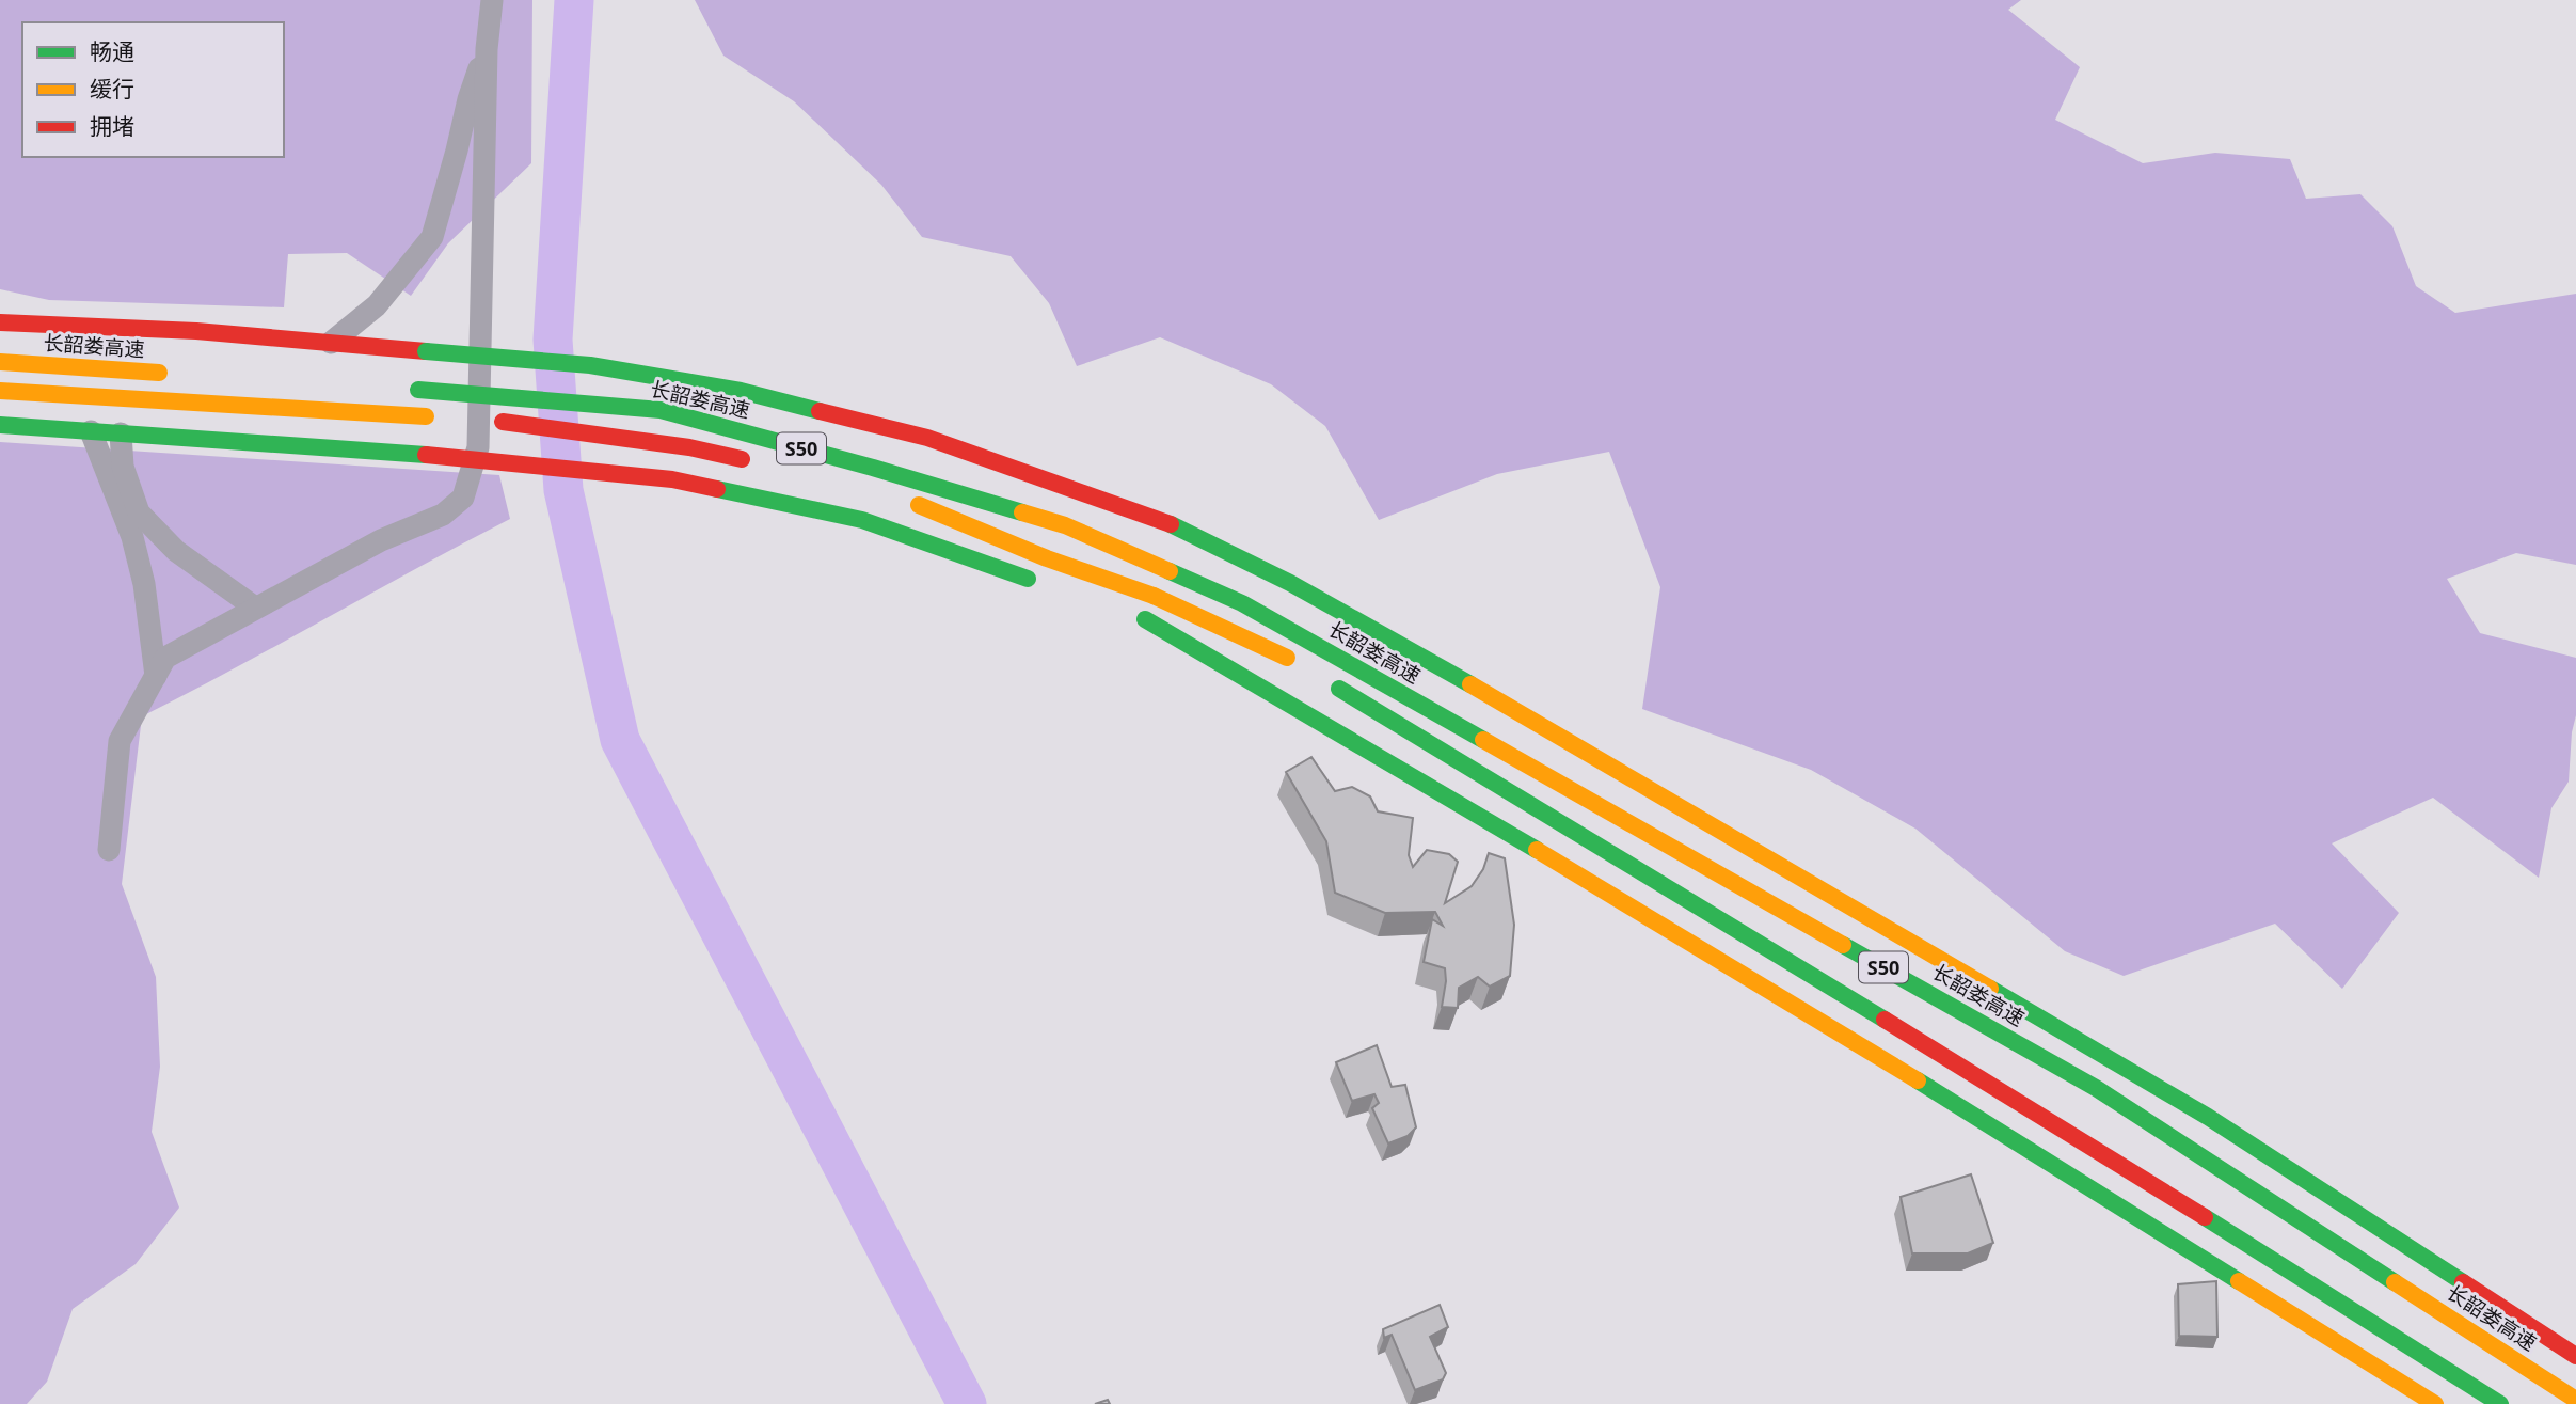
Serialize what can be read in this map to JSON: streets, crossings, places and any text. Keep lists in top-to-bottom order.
{
  "streets": {
    "highway": ["长韶娄高速", "S50"]
  },
  "legend": ["畅通", "缓行", "拥堵"]
}
